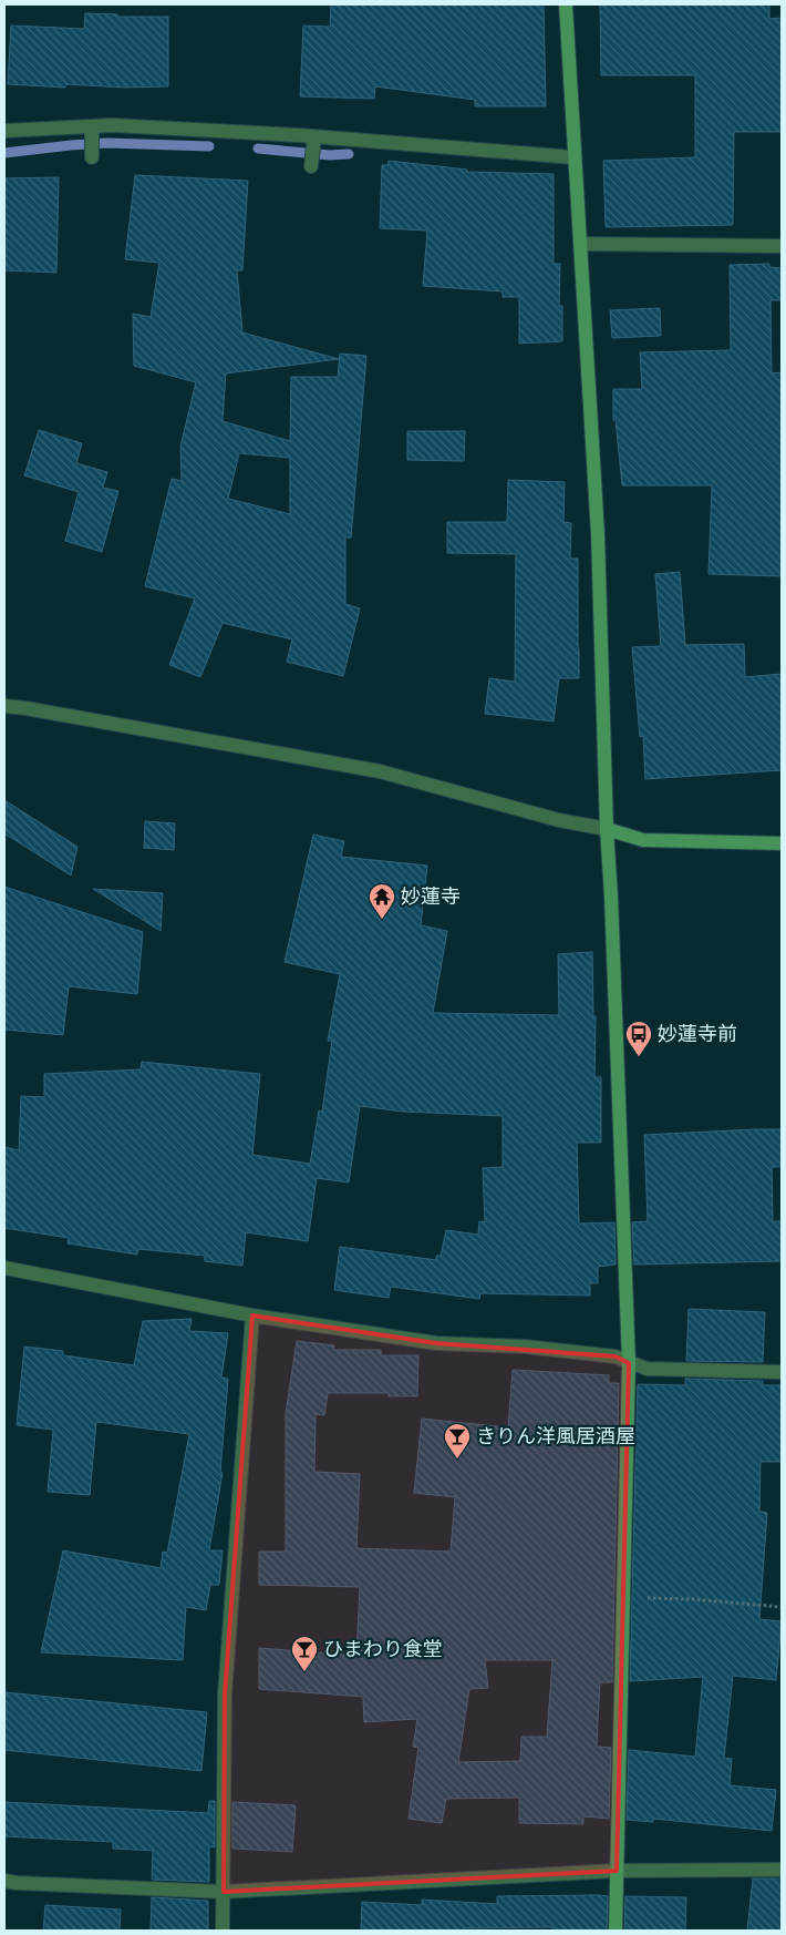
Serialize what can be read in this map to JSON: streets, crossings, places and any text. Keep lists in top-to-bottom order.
{
  "places": {
    "temple": ["妙蓮寺"],
    "bus stop": ["妙蓮寺前"],
    "bar": ["きりん洋風居酒屋", "ひまわり食堂"]
  }
}
